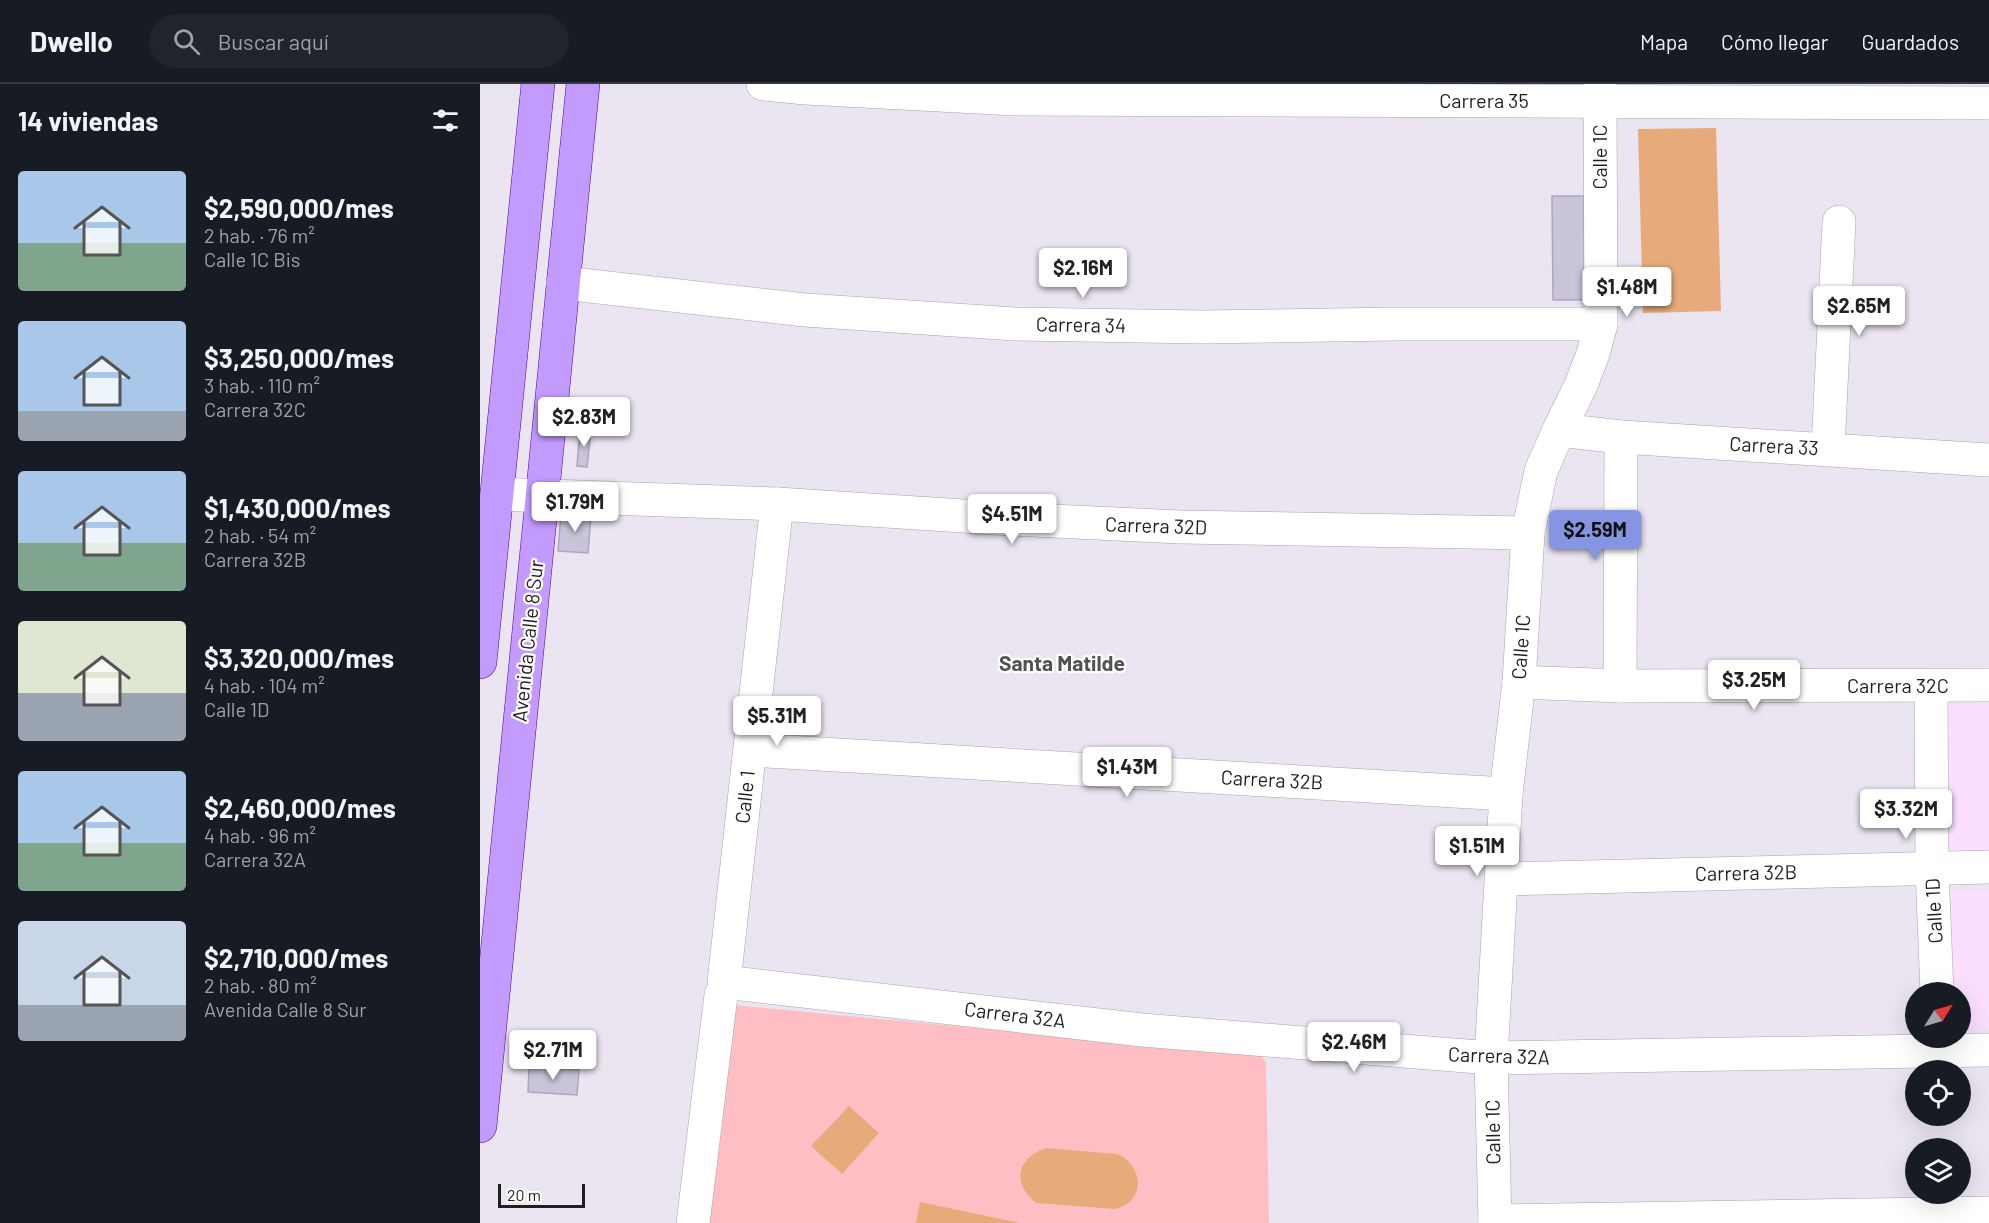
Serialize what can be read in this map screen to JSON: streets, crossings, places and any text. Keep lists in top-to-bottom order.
{
  "streets": {
    "main road": ["Avenida Calle 8 Sur"],
    "street": [
      "Carrera 35",
      "Calle 1C",
      "Carrera 34",
      "Carrera 33",
      "Carrera 32D",
      "Carrera 32C",
      "Carrera 32B",
      "Calle 1",
      "Calle 1D",
      "Carrera 32A"
    ]
  },
  "crossings": [
    ["Carrera 35", "Calle 1C"],
    ["Calle 1C", "Carrera 34"],
    ["Calle 1C", "Carrera 33"],
    ["Calle 1C", "Carrera 32D"],
    ["Calle 1C", "Carrera 32C"],
    ["Calle 1C", "Carrera 32B"],
    ["Calle 1C", "Carrera 32A"],
    ["Carrera 34", "Avenida Calle 8 Sur"],
    ["Carrera 32D", "Avenida Calle 8 Sur"],
    ["Carrera 32D", "Calle 1"],
    ["Carrera 32C", "Calle 1D"],
    ["Carrera 32B", "Calle 1"],
    ["Carrera 32B", "Calle 1D"],
    ["Calle 1", "Carrera 32A"]
  ],
  "districts": ["Santa Matilde"],
  "scale_bar": "20 m",
  "north": "top right",
  "page": {
    "header": "Dwello",
    "search": "Buscar aquí",
    "nav": ["Mapa", "Cómo llegar", "Guardados"],
    "heading": "14 viviendas",
    "list": [
      {
        "name": "$2,590,000/mes",
        "note": "2 hab. · 76 m² · Calle 1C Bis"
      },
      {
        "name": "$3,250,000/mes",
        "note": "3 hab. · 110 m² · Carrera 32C"
      },
      {
        "name": "$1,430,000/mes",
        "note": "2 hab. · 54 m² · Carrera 32B"
      },
      {
        "name": "$3,320,000/mes",
        "note": "4 hab. · 104 m² · Calle 1D"
      },
      {
        "name": "$2,460,000/mes",
        "note": "4 hab. · 96 m² · Carrera 32A"
      },
      {
        "name": "$2,710,000/mes",
        "note": "2 hab. · 80 m² · Avenida Calle 8 Sur"
      }
    ],
    "price": [
      "$2.16M",
      "$1.48M",
      "$2.65M",
      "$2.83M",
      "$1.79M",
      "$4.51M",
      "$2.59M",
      "$3.25M",
      "$5.31M",
      "$1.43M",
      "$3.32M",
      "$1.51M",
      "$2.46M",
      "$2.71M"
    ],
    "scale": "20 m"
  }
}
